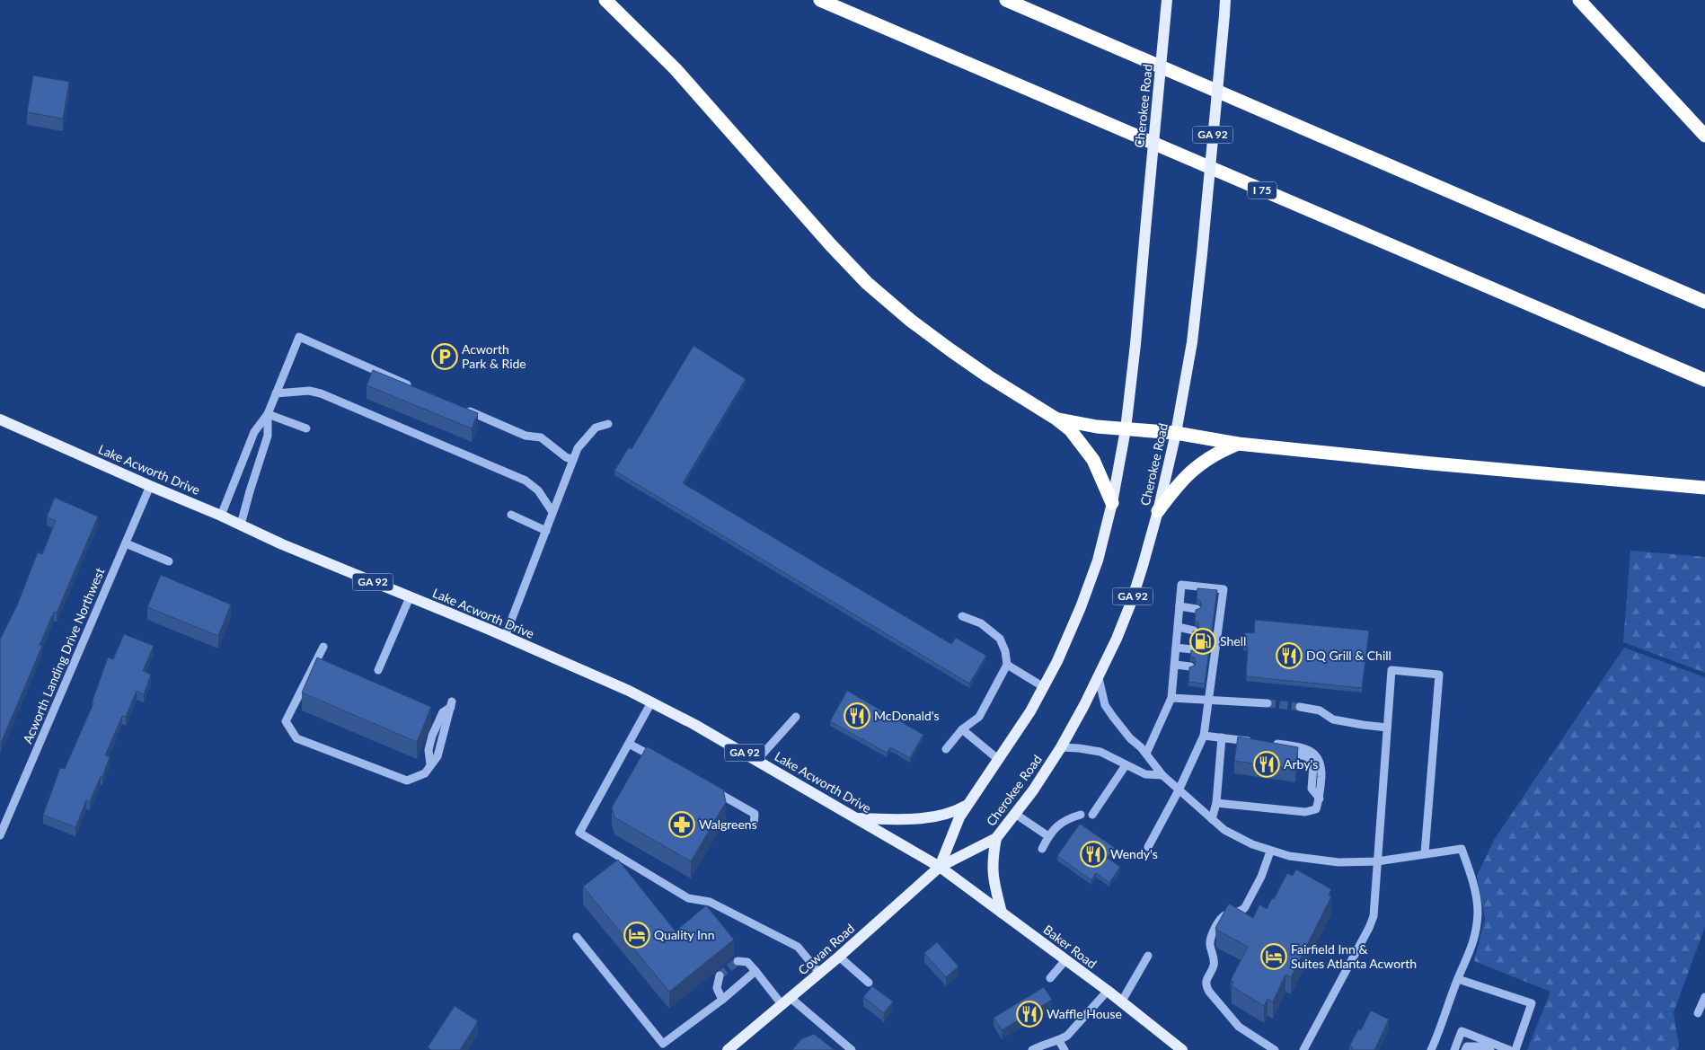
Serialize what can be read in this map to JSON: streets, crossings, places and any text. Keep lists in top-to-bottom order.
{
  "streets": {
    "highway": ["I 75"],
    "main road": [
      "Cherokee Road",
      "GA 92",
      "Lake Acworth Drive",
      "Baker Road",
      "Cowan Road"
    ],
    "street": ["Acworth Landing Drive Northwest"]
  },
  "crossings": [
    ["Cherokee Road", "Lake Acworth Drive"],
    ["Cherokee Road", "Baker Road"],
    ["Cherokee Road", "Cowan Road"],
    ["Lake Acworth Drive", "Acworth Landing Drive Northwest"],
    ["Lake Acworth Drive", "Baker Road"],
    ["Lake Acworth Drive", "Cowan Road"],
    ["Baker Road", "Cowan Road"]
  ],
  "places": {
    "parking": ["Acworth Park & Ride"],
    "fuel station": ["Shell"],
    "restaurant": [
      "DQ Grill & Chill",
      "McDonald's",
      "Arby's",
      "Wendy's",
      "Waffle House"
    ],
    "pharmacy": ["Walgreens"],
    "hotel": ["Quality Inn", "Fairfield Inn & Suites Atlanta Acworth"]
  }
}
